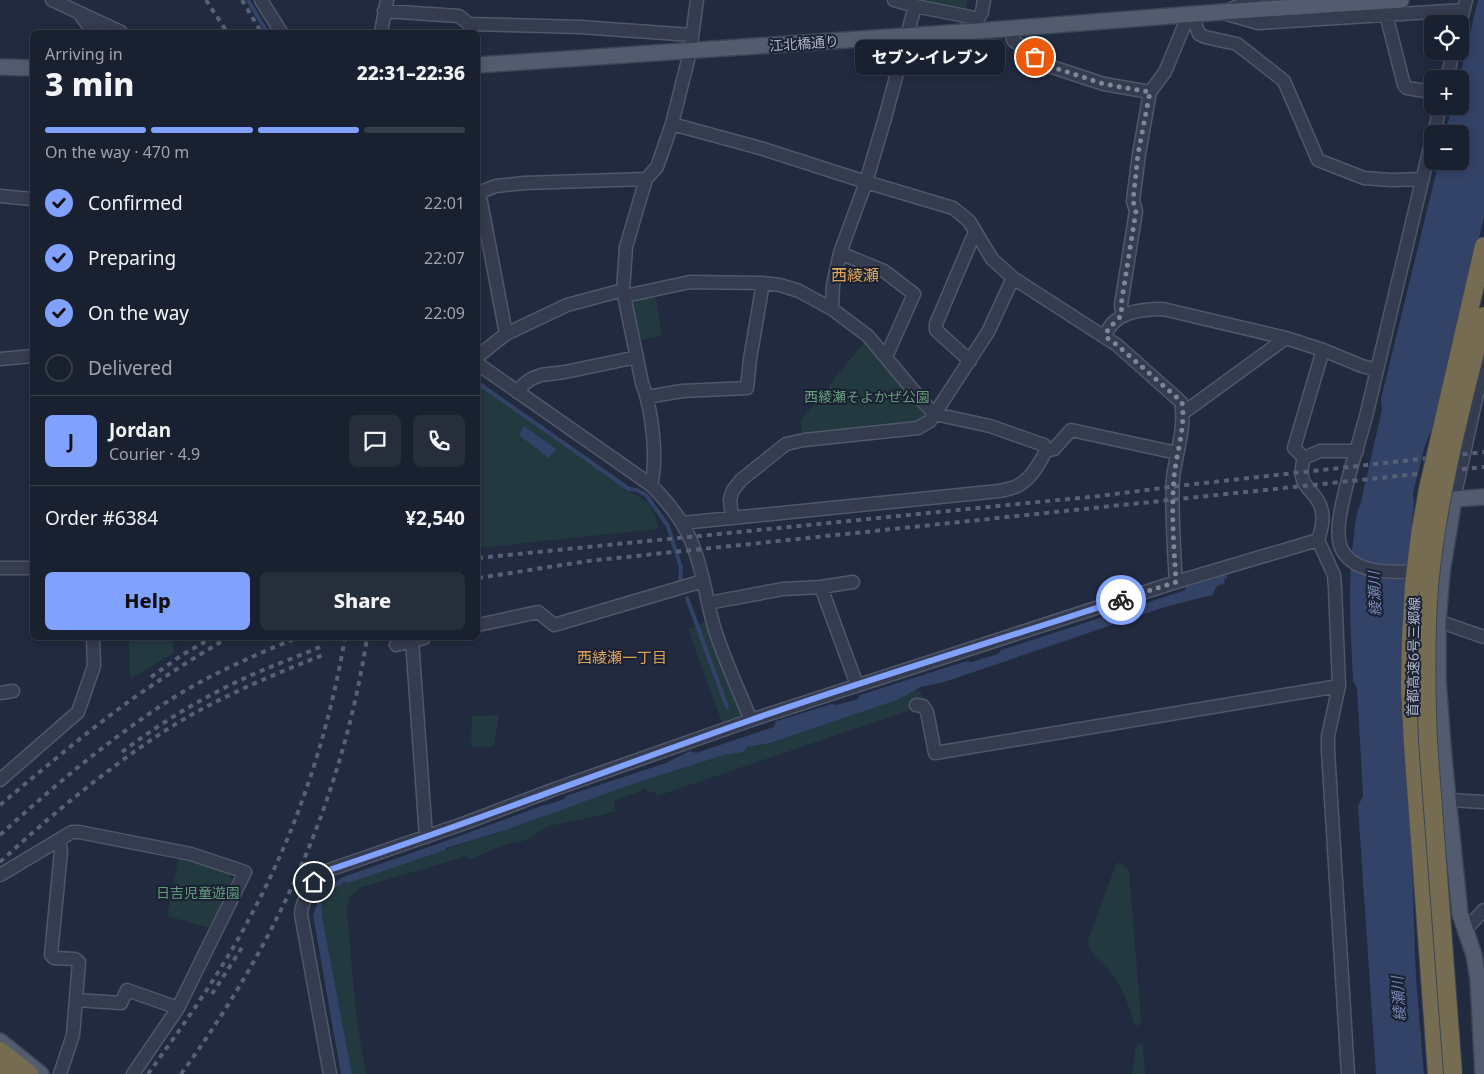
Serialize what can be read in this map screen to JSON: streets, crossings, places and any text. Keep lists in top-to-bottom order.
{
  "streets": {
    "highway": ["首都高速6号三郷線"],
    "main road": ["江北橋通り"]
  },
  "districts": ["西綾瀬", "西綾瀬一丁目"],
  "water": ["綾瀬川"],
  "parks": ["西綾瀬そよかぜ公園", "日吉児童遊園"],
  "places": ["セブン-イレブン"],
  "page": {
    "map_buttons": ["+", "−"],
    "heading": ["3 min", "Arriving in", "22:31–22:36"],
    "panel": [
      "Jordan",
      "Courier · 4.9",
      "Order #6384",
      "¥2,540"
    ],
    "bubble": "セブン-イレブン",
    "bar": "On the way · 470 m",
    "list": [
      ["Confirmed", "22:01"],
      ["Preparing", "22:07"],
      ["On the way", "22:09"],
      "Delivered"
    ],
    "round": "J",
    "buttons": ["Help", "Share"]
  }
}
